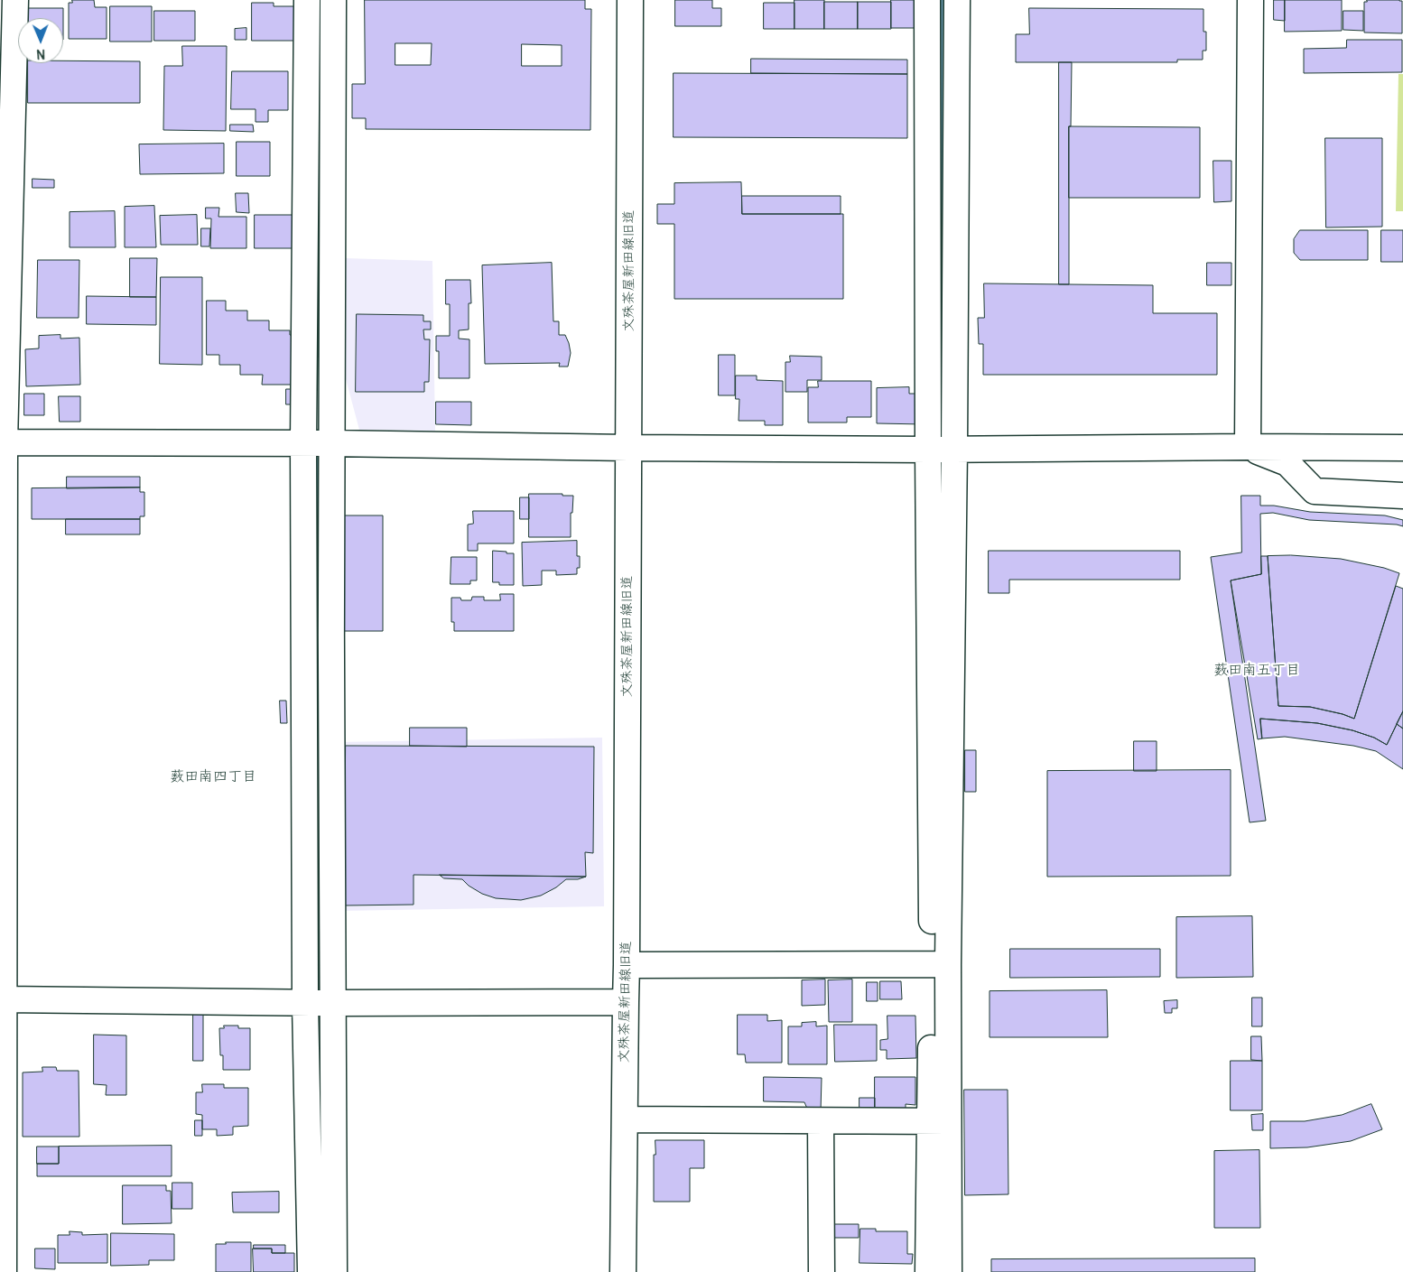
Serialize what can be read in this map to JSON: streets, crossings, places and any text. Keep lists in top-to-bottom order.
{
  "streets": {
    "street": ["文殊茶屋新田線旧道"]
  },
  "districts": ["薮田南五丁目", "薮田南四丁目"],
  "north": "bottom"
}
